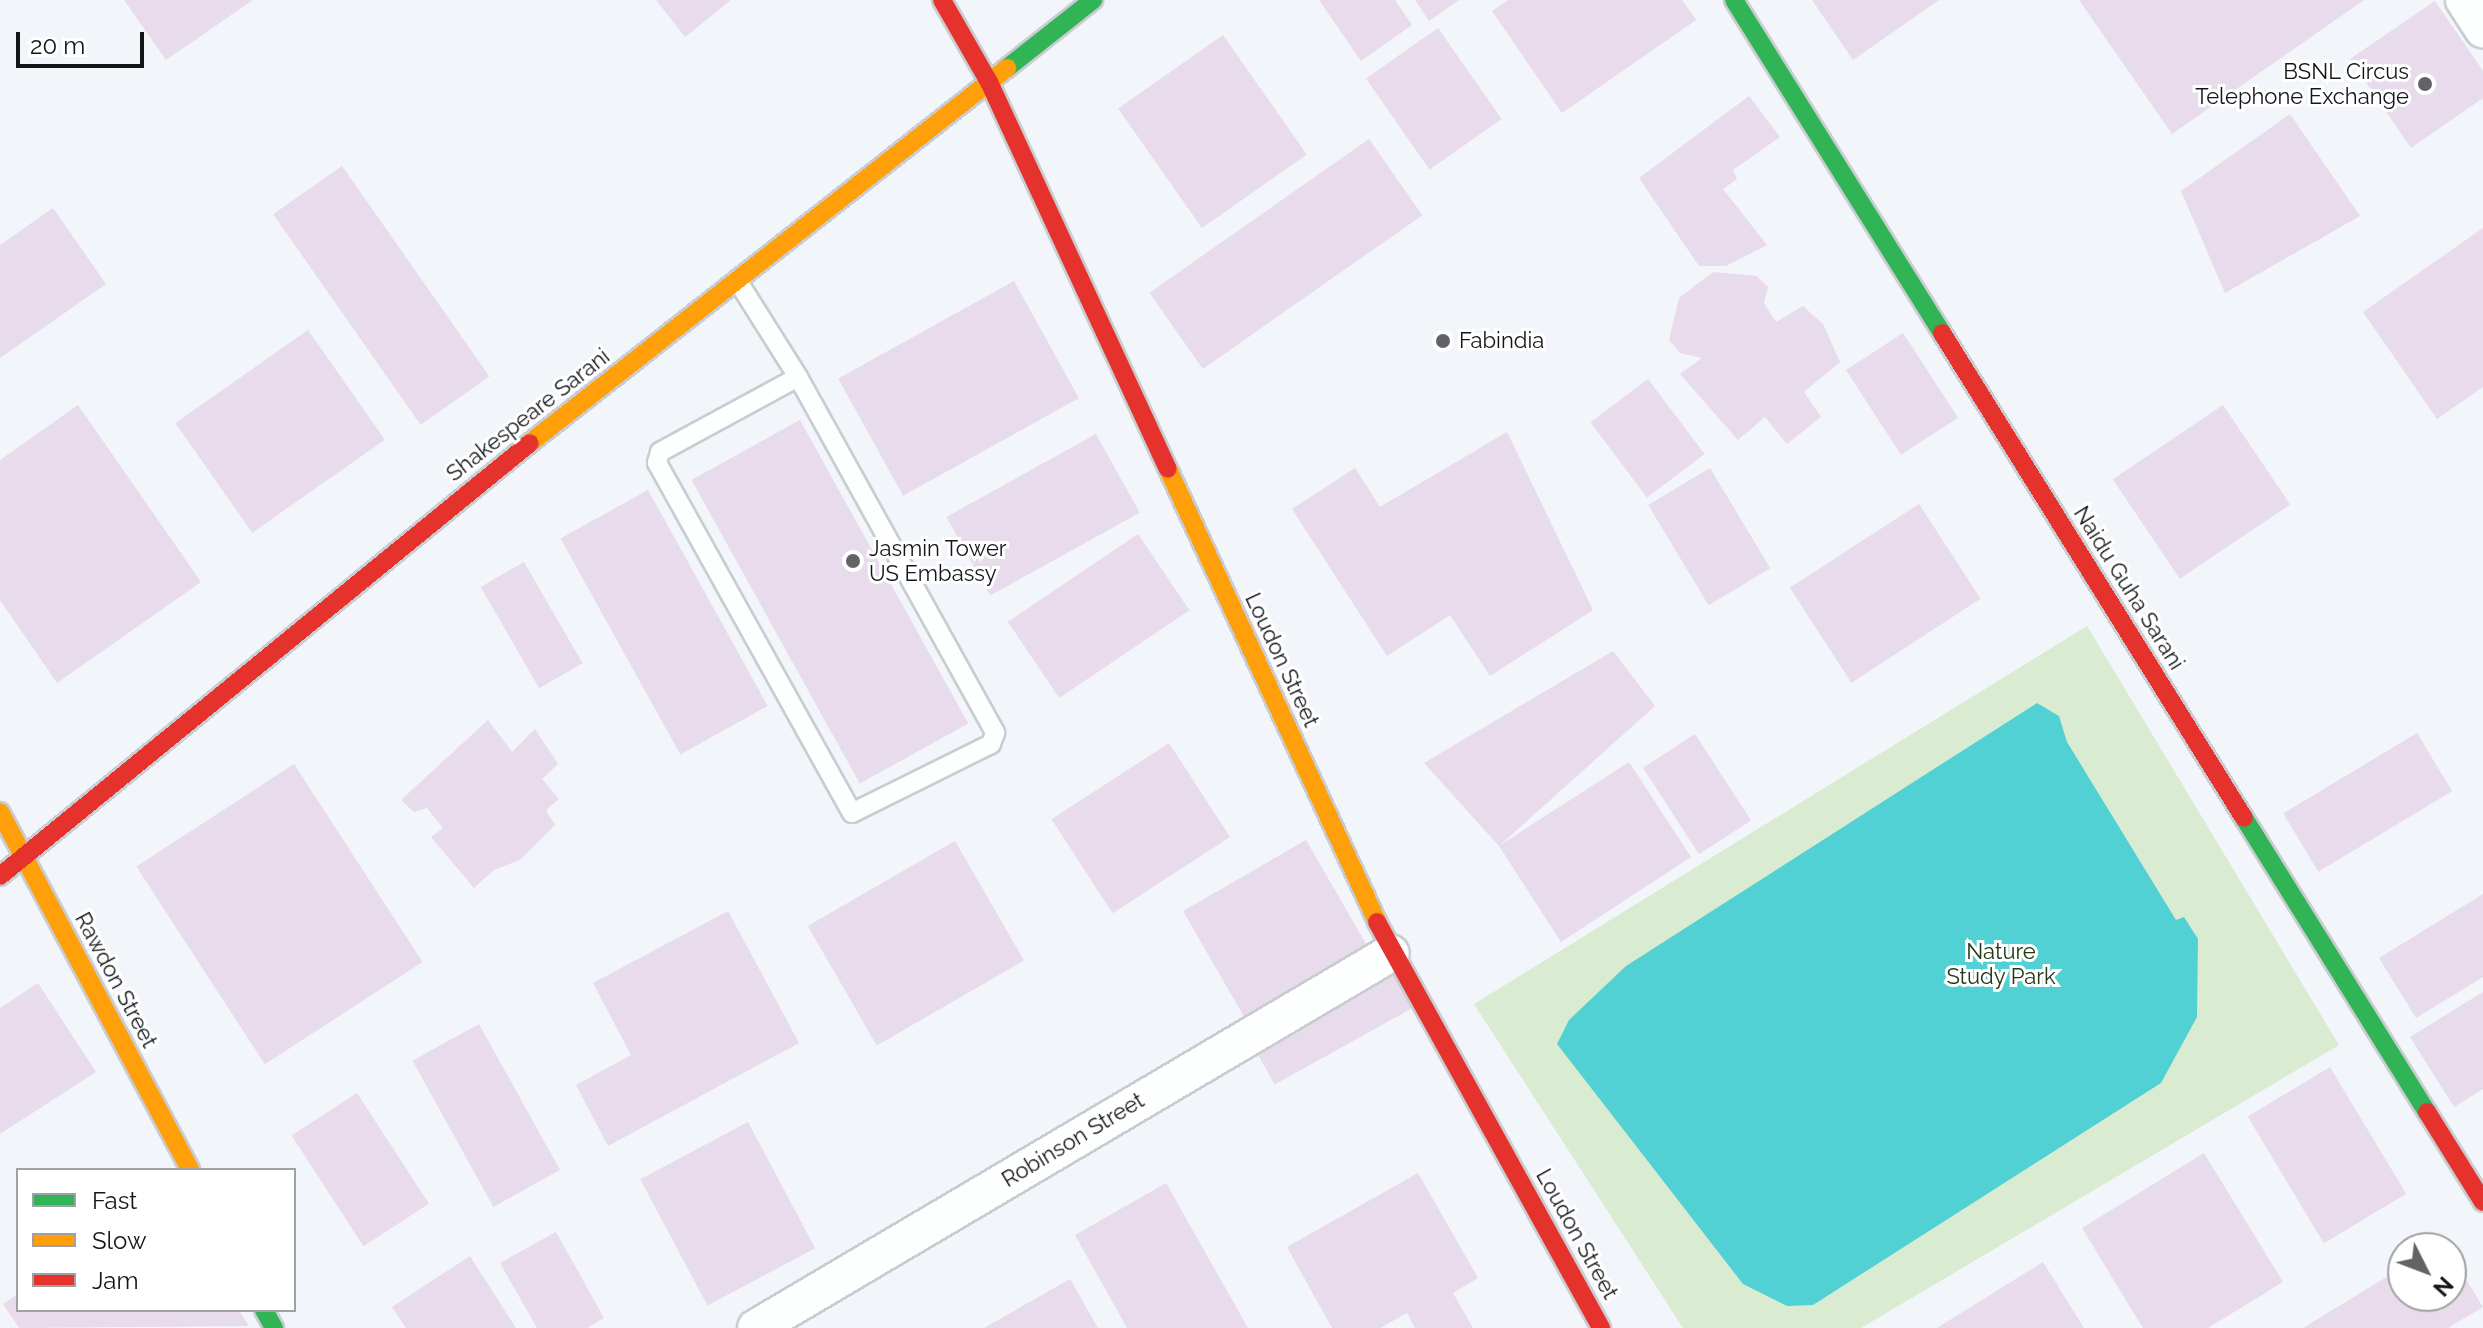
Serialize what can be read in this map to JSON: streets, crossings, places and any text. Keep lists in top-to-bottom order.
{
  "streets": {
    "main road": [
      "Shakespeare Sarani",
      "Naidu Guha Sarani",
      "Loudon Street",
      "Rawdon Street"
    ],
    "street": ["Robinson Street"]
  },
  "crossings": [
    ["Shakespeare Sarani", "Loudon Street"],
    ["Shakespeare Sarani", "Rawdon Street"],
    ["Loudon Street", "Robinson Street"]
  ],
  "parks": ["Nature Study Park"],
  "places": ["BSNL Circus Telephone Exchange", "Fabindia", "Jasmin Tower US Embassy"],
  "legend": ["Fast", "Slow", "Jam"],
  "scale_bar": "20 m",
  "north": "bottom right"
}
